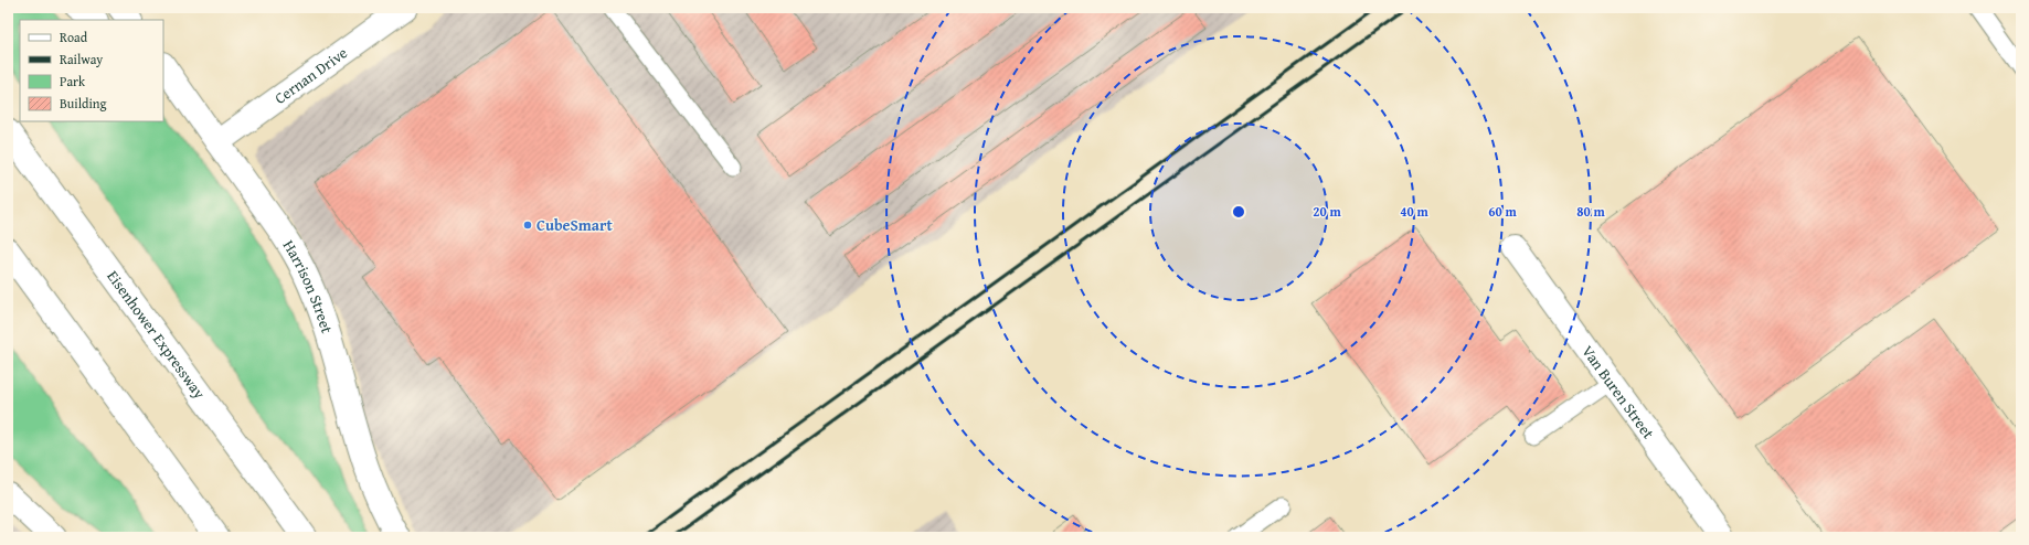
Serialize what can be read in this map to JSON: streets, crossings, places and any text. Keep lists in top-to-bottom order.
{
  "streets": {
    "main road": [
      "Cernan Drive",
      "Harrison Street",
      "Eisenhower Expressway",
      "Van Buren Street"
    ]
  },
  "crossings": [
    ["Cernan Drive", "Harrison Street"]
  ],
  "places": ["CubeSmart"],
  "legend": [
    "Road",
    "Railway",
    "Park",
    "Building"
  ],
  "rings": [
    "20 m",
    "40 m",
    "60 m",
    "80 m"
  ]
}
